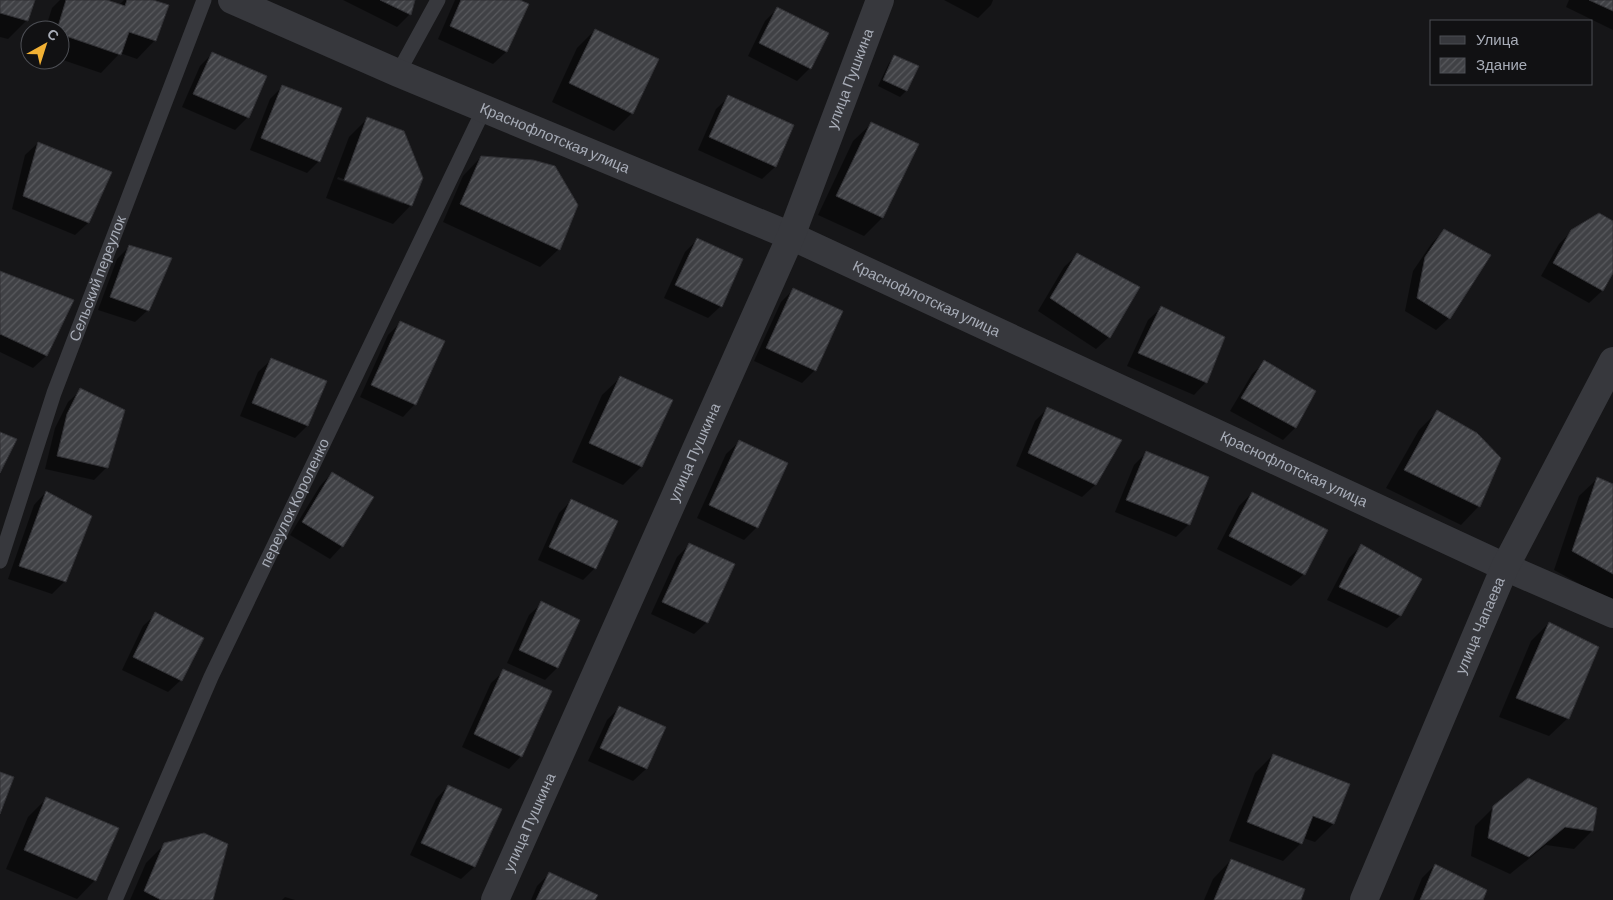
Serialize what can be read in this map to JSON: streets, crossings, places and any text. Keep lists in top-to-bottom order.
{
  "streets": {
    "street": ["улица Пушкина", "Краснофлотская улица", "улица Чапаева"],
    "lane": ["Сельский переулок", "переулок Короленко"]
  },
  "crossings": [
    ["улица Пушкина", "Краснофлотская улица"],
    ["Краснофлотская улица", "переулок Короленко"],
    ["Краснофлотская улица", "улица Чапаева"]
  ],
  "legend": ["Улица", "Здание"],
  "north": "top right"
}
